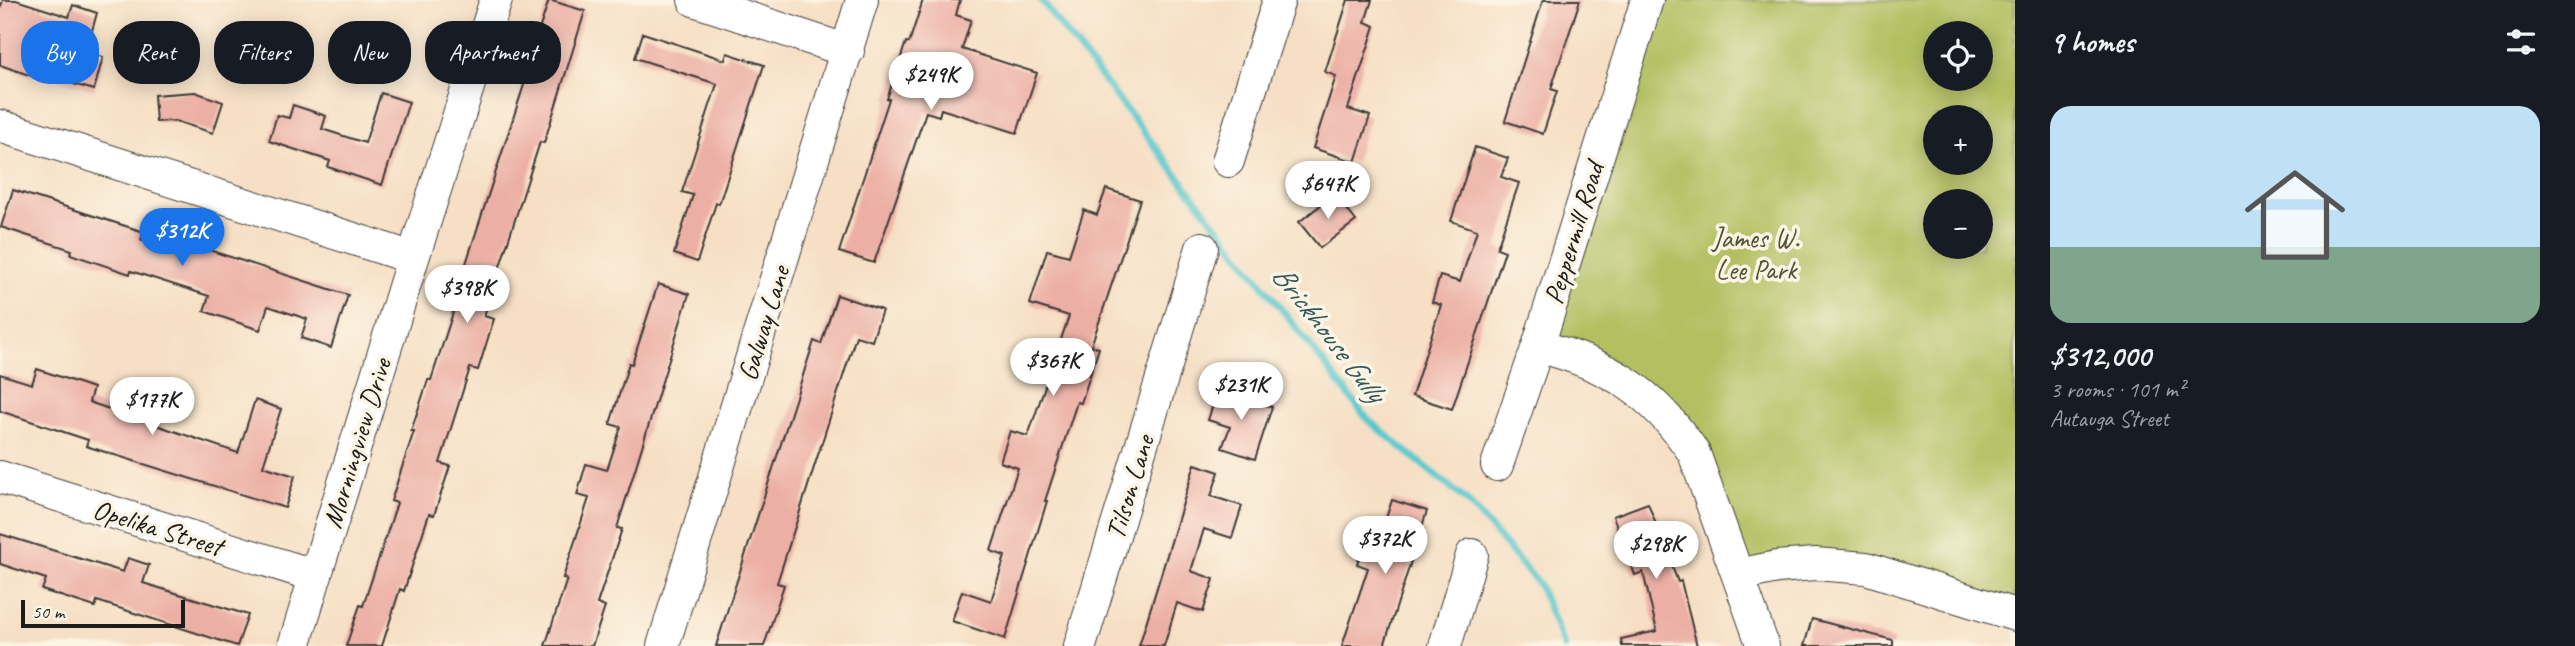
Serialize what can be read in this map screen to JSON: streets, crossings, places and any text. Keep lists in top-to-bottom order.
{
  "streets": {
    "street": [
      "Peppermill Road",
      "Galway Lane",
      "Morningview Drive",
      "Tilson Lane",
      "Opelika Street"
    ]
  },
  "crossings": [
    ["Morningview Drive", "Opelika Street"]
  ],
  "water": ["Brickhouse Gully"],
  "parks": ["James W. Lee Park"],
  "scale_bar": "50 m",
  "page": {
    "heading": "9 homes",
    "map_buttons": ["+", "−"],
    "chip": [
      "Buy",
      "Rent",
      "Filters",
      "New",
      "Apartment"
    ],
    "price": [
      "$249K",
      "$647K",
      "$312K",
      "$398K",
      "$367K",
      "$231K",
      "$177K",
      "$372K",
      "$298K"
    ],
    "list": [
      {
        "name": "$312,000",
        "note": "3 rooms · 101 m² · Autauga Street"
      }
    ],
    "scale": "50 m"
  }
}
